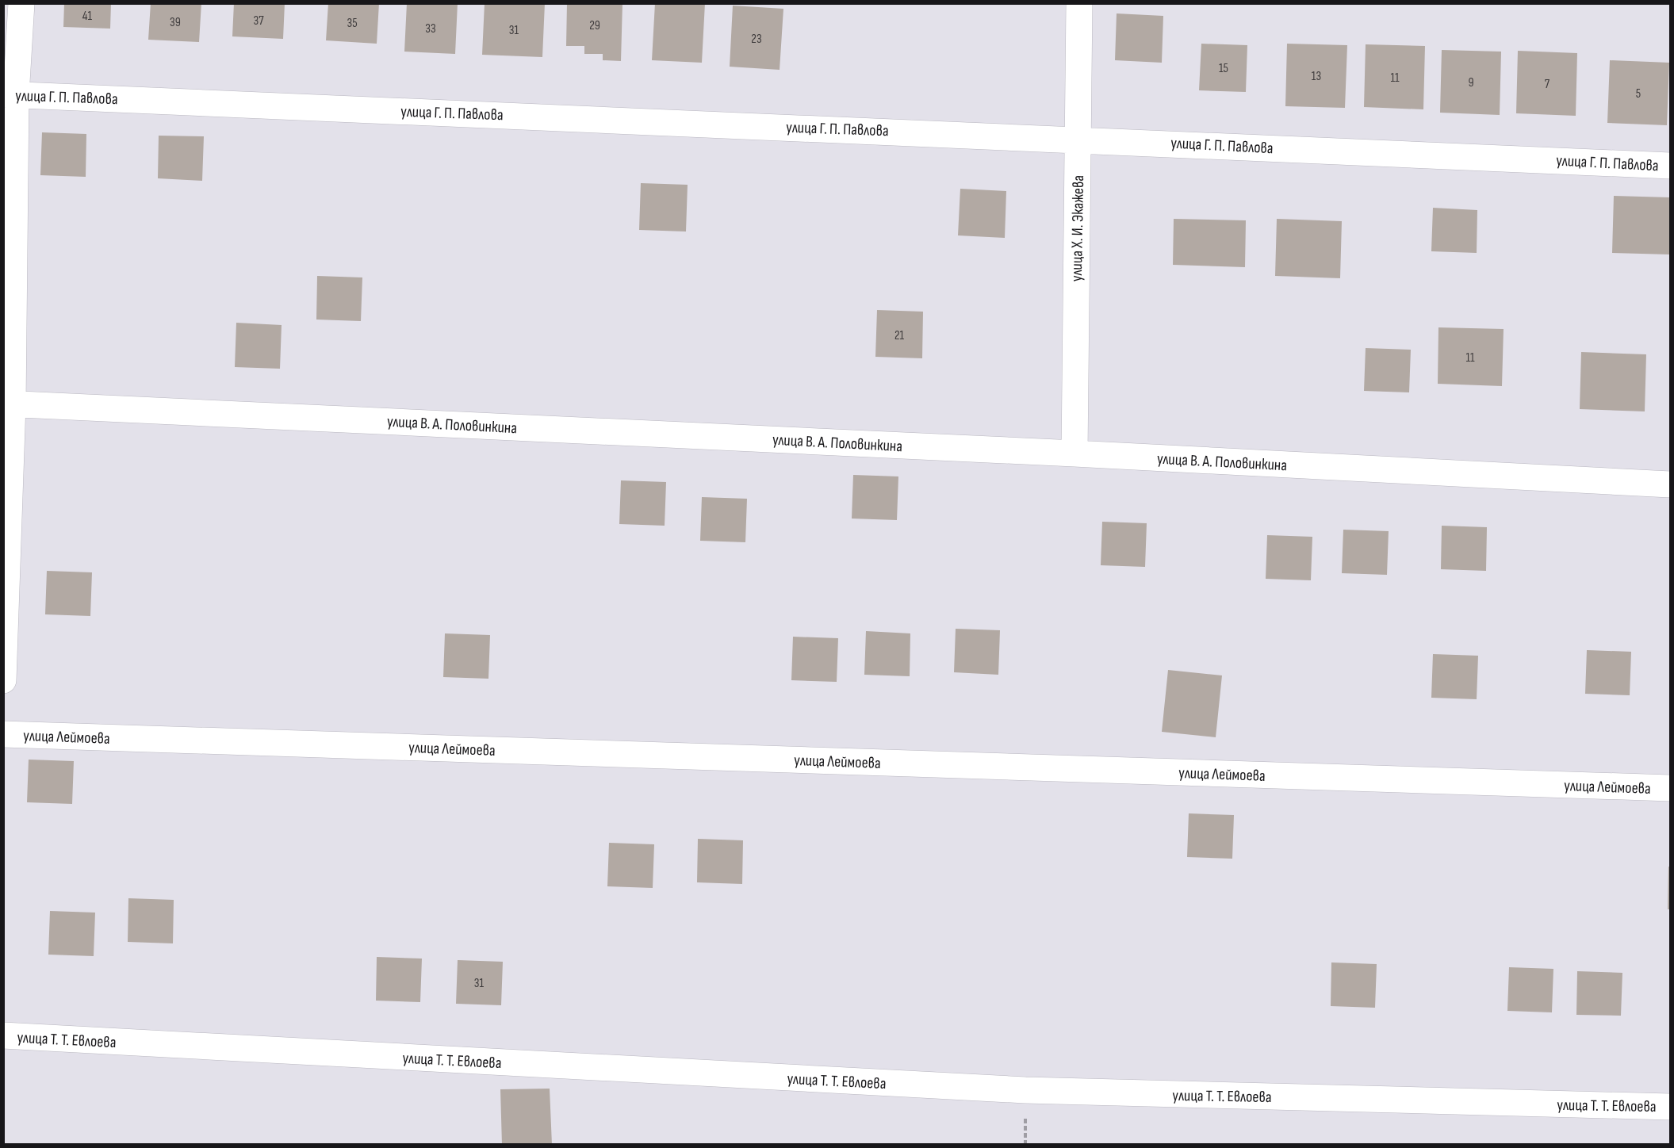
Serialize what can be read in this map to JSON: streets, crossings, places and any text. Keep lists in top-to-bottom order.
{
  "streets": {
    "street": [
      "улица Г. П. Павлова",
      "улица Х. И. Экажева",
      "улица В. А. Половинкина",
      "улица Леймоева",
      "улица Т. Т. Евлоева"
    ]
  },
  "crossings": [
    ["улица Г. П. Павлова", "улица Х. И. Экажева"],
    ["улица Х. И. Экажева", "улица В. А. Половинкина"]
  ],
  "house_numbers": [
    "41",
    "37",
    "39",
    "35",
    "29",
    "33",
    "31",
    "23",
    "15",
    "13",
    "11",
    "9",
    "7",
    "5",
    "21",
    "11",
    "31"
  ]
}
